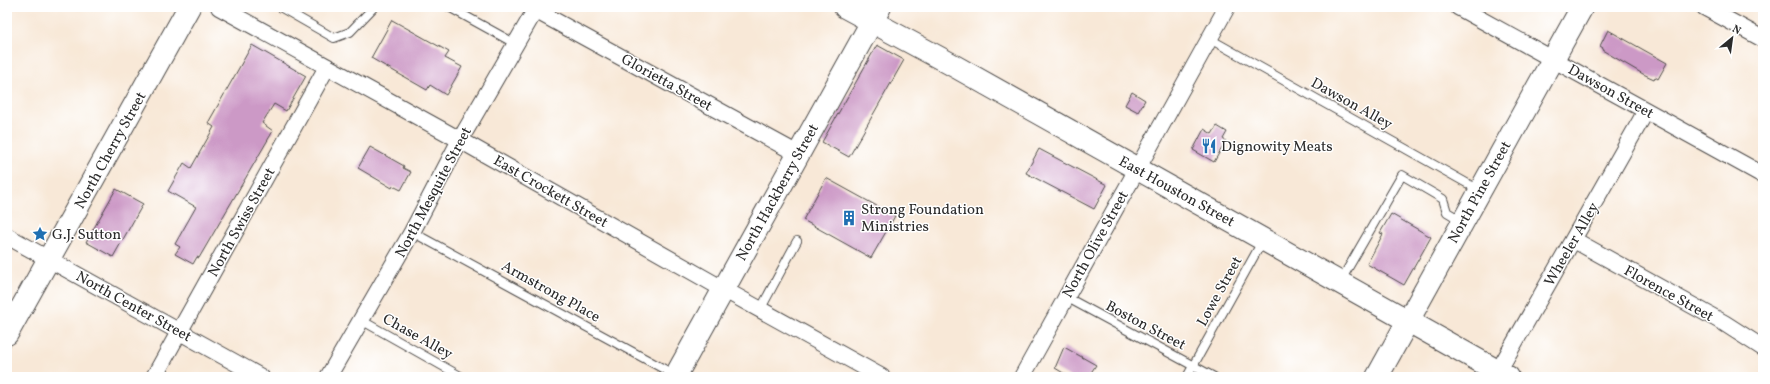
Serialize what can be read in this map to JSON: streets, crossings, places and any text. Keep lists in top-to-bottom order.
{
  "streets": {
    "main road": [
      "North Cherry Street",
      "East Houston Street",
      "North Hackberry Street",
      "North Pine Street"
    ],
    "street": [
      "Glorietta Street",
      "Dawson Street",
      "East Crockett Street",
      "North Mesquite Street",
      "North Swiss Street",
      "North Olive Street",
      "Wheeler Alley",
      "Florence Street",
      "North Center Street"
    ],
    "lane": [
      "Dawson Alley",
      "Armstrong Place",
      "Lowe Street",
      "Boston Street",
      "Chase Alley"
    ]
  },
  "crossings": [
    ["Glorietta Street", "North Mesquite Street"],
    ["Glorietta Street", "North Hackberry Street"],
    ["Dawson Street", "North Pine Street"],
    ["Dawson Street", "Wheeler Alley"],
    ["Dawson Alley", "North Pine Street"],
    ["Dawson Alley", "North Olive Street"],
    ["North Cherry Street", "North Center Street"],
    ["East Crockett Street", "North Mesquite Street"],
    ["East Crockett Street", "North Hackberry Street"],
    ["East Crockett Street", "North Swiss Street"],
    ["East Houston Street", "North Hackberry Street"],
    ["East Houston Street", "North Pine Street"],
    ["East Houston Street", "North Olive Street"],
    ["East Houston Street", "Wheeler Alley"],
    ["East Houston Street", "Lowe Street"],
    ["North Mesquite Street", "Armstrong Place"],
    ["North Mesquite Street", "Chase Alley"],
    ["North Hackberry Street", "Armstrong Place"],
    ["North Swiss Street", "North Center Street"],
    ["North Olive Street", "Boston Street"],
    ["Wheeler Alley", "Florence Street"],
    ["Lowe Street", "Boston Street"]
  ],
  "places": {
    "restaurant": ["Dignowity Meats"],
    "building": ["Strong Foundation Ministries"],
    "place": ["G.J. Sutton"]
  },
  "north": "top right"
}
